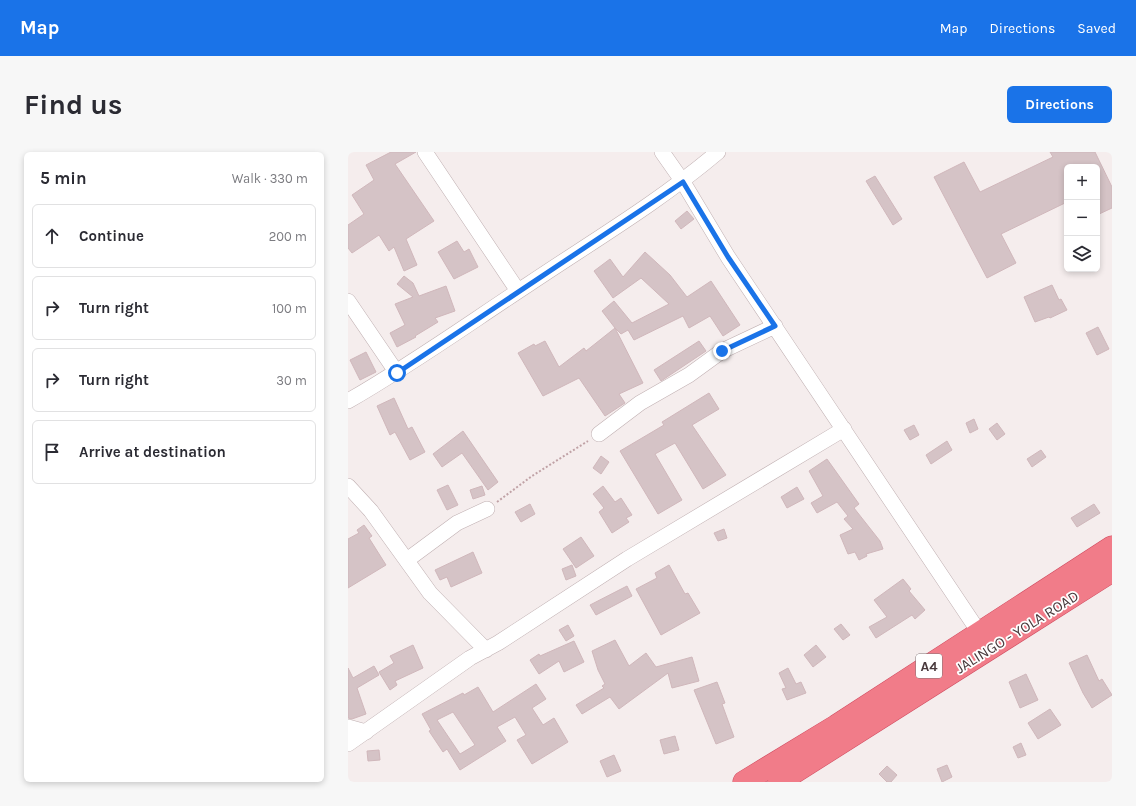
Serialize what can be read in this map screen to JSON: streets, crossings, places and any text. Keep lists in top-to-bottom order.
{
  "streets": {
    "highway": ["JALINGO - YOLA ROAD", "A4"]
  },
  "crossings": [
    ["JALINGO - YOLA ROAD", "A4"]
  ],
  "page": {
    "header": "Map",
    "nav": ["Map", "Directions", "Saved"],
    "buttons": "Directions",
    "title": "Find us",
    "heading": ["5 min", "Walk · 330 m"],
    "map_buttons": ["+", "−"],
    "list": [
      ["Continue", "200 m"],
      ["Turn right", "100 m"],
      ["Turn right", "30 m"],
      "Arrive at destination"
    ]
  }
}
